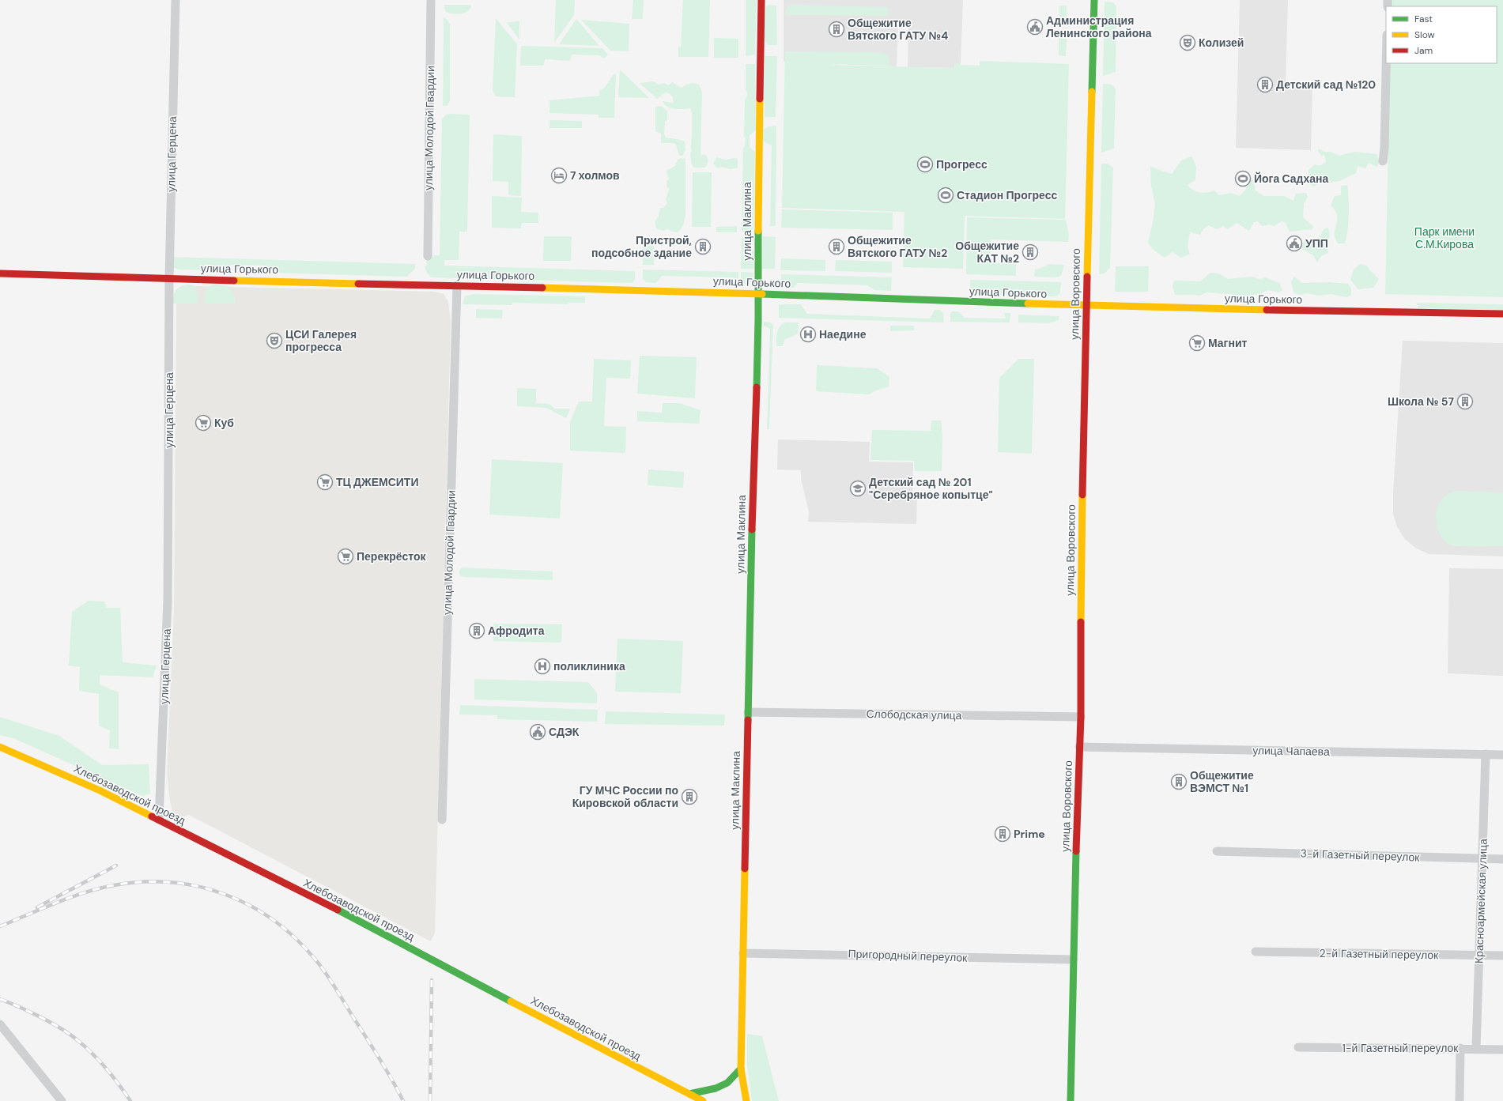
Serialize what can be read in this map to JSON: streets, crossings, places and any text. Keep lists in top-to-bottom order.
{
  "streets": {
    "street": [
      "улица Молодой Гвардии",
      "улица Герцена",
      "улица Маклина",
      "улица Горького",
      "улица Воровского",
      "Слободская улица",
      "улица Чапаева",
      "Хлебозаводской проезд",
      "3-й Газетный переулок",
      "Красноармейская улица",
      "2-й Газетный переулок",
      "Пригородный переулок",
      "1-й Газетный переулок"
    ]
  },
  "crossings": [
    ["улица Молодой Гвардии", "улица Горького"],
    ["улица Герцена", "улица Горького"],
    ["улица Герцена", "Хлебозаводской проезд"],
    ["улица Маклина", "улица Горького"],
    ["улица Маклина", "Слободская улица"],
    ["улица Маклина", "Пригородный переулок"],
    ["улица Горького", "улица Воровского"],
    ["улица Воровского", "Слободская улица"],
    ["улица Воровского", "улица Чапаева"],
    ["улица Воровского", "Пригородный переулок"],
    ["улица Чапаева", "Красноармейская улица"],
    ["3-й Газетный переулок", "Красноармейская улица"],
    ["Красноармейская улица", "2-й Газетный переулок"],
    ["Красноармейская улица", "1-й Газетный переулок"]
  ],
  "parks": ["Парк имени С.М.Кирова"],
  "places": {
    "public building": ["Администрация Ленинского района", "УПП", "СДЭК"],
    "building": [
      "Общежитие Вятского ГАТУ №4",
      "Детский сад №120",
      "Пристрой, подсобное здание",
      "Общежитие Вятского ГАТУ №2",
      "Общежитие КАТ №2",
      "Школа № 57",
      "Афродита",
      "Общежитие ВЭМСТ №1",
      "ГУ МЧС России по Кировской области",
      "Prime"
    ],
    "theatre": ["Колизей", "ЦСИ Галерея прогресса"],
    "sports": ["Прогресс", "Йога Садхана", "Стадион Прогресс"],
    "hotel": ["7 холмов"],
    "hospital": ["Наедине", "поликлиника"],
    "supermarket": [
      "Магнит",
      "Куб",
      "ТЦ ДЖЕМСИТИ",
      "Перекрёсток"
    ],
    "school or university": ["Детский сад № 201 \"Серебряное копытце\""]
  },
  "legend": ["Fast", "Slow", "Jam"]
}
